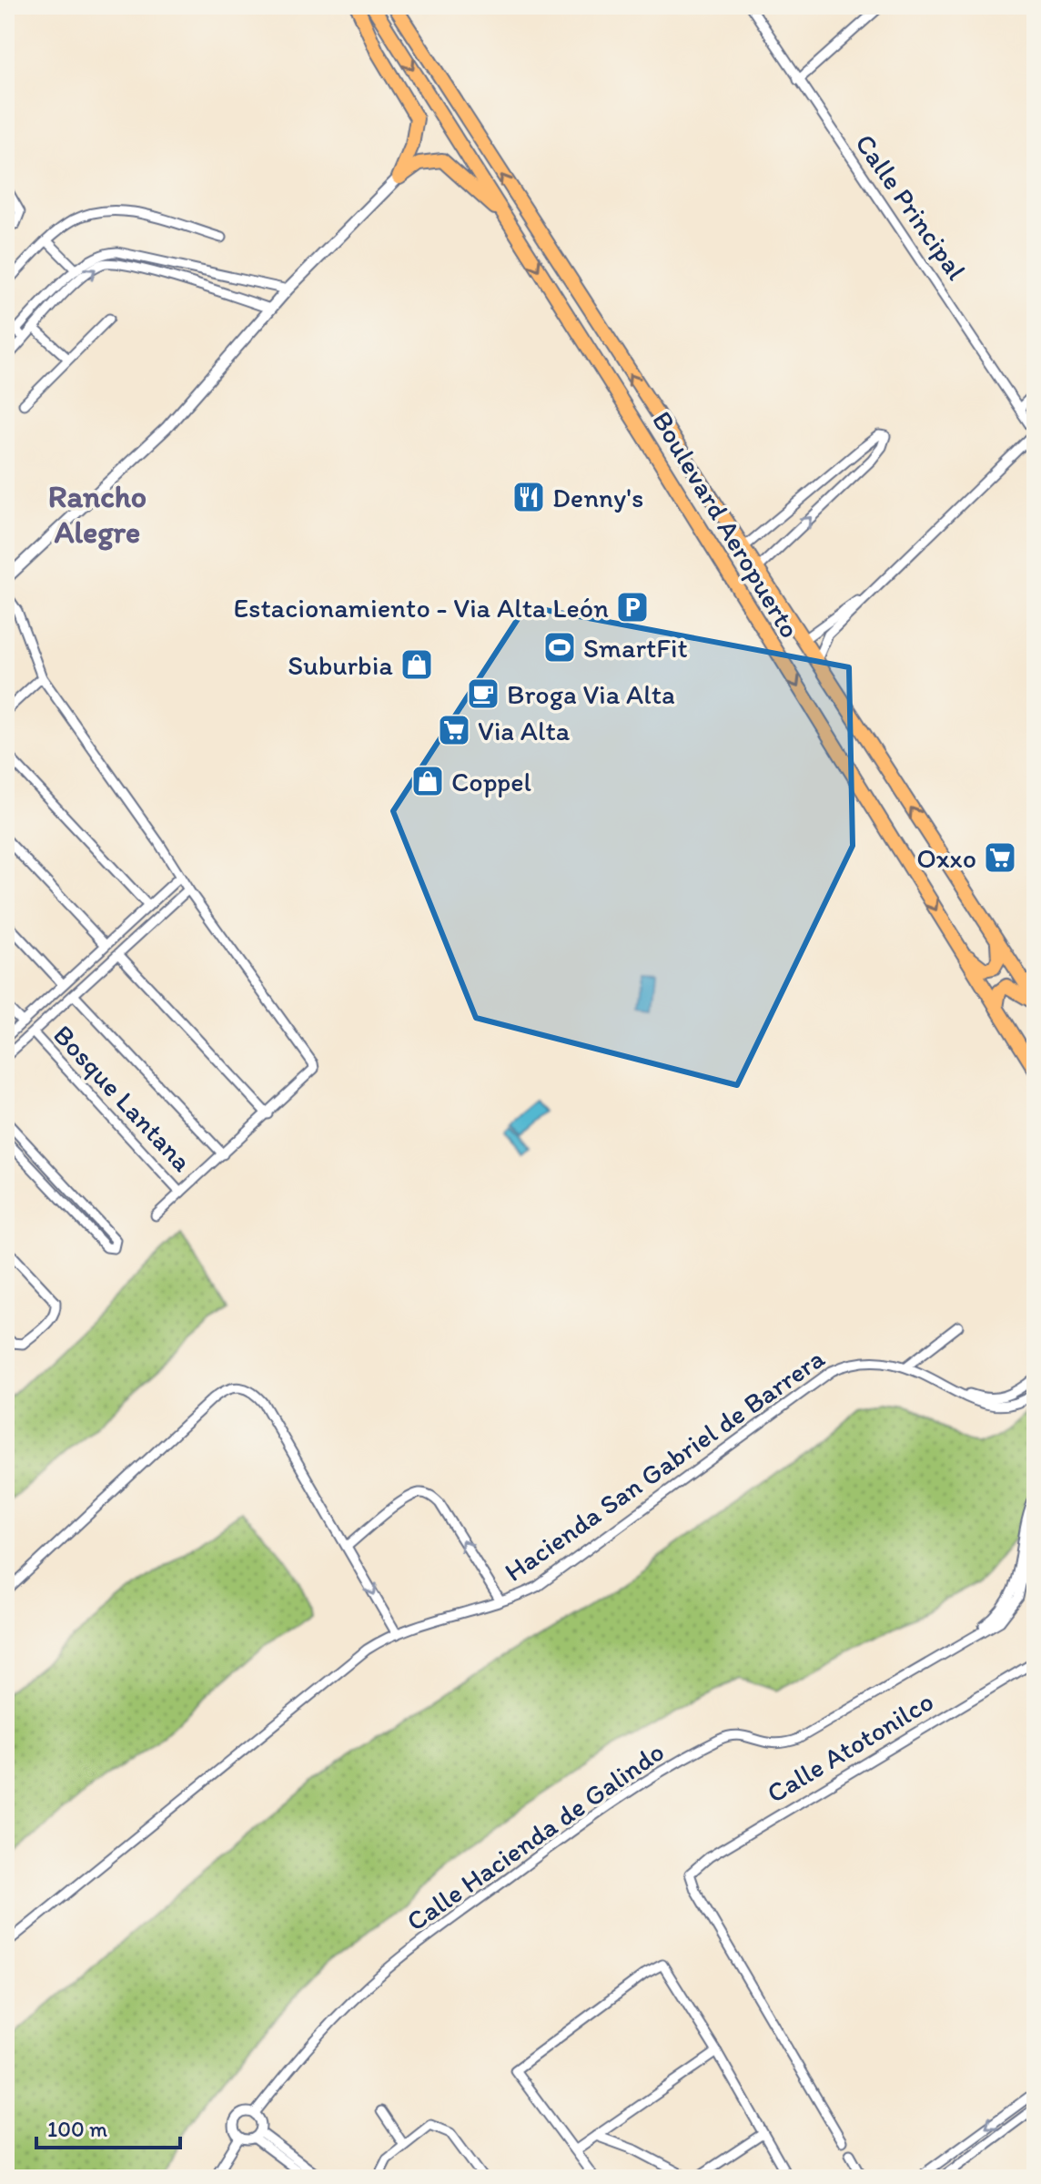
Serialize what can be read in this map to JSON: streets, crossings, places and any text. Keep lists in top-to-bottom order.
{
  "streets": {
    "highway": ["Boulevard Aeropuerto"],
    "street": [
      "Calle Principal",
      "Bosque Lantana",
      "Hacienda San Gabriel de Barrera",
      "Calle Atotonilco",
      "Calle Hacienda de Galindo"
    ]
  },
  "districts": ["Rancho Alegre"],
  "places": {
    "restaurant": ["Denny's"],
    "parking": ["Estacionamiento - Via Alta León"],
    "sports": ["SmartFit"],
    "shop": ["Suburbia", "Coppel"],
    "cafe": ["Broga Via Alta"],
    "supermarket": ["Via Alta", "Oxxo"]
  },
  "scale_bar": "100 m"
}
